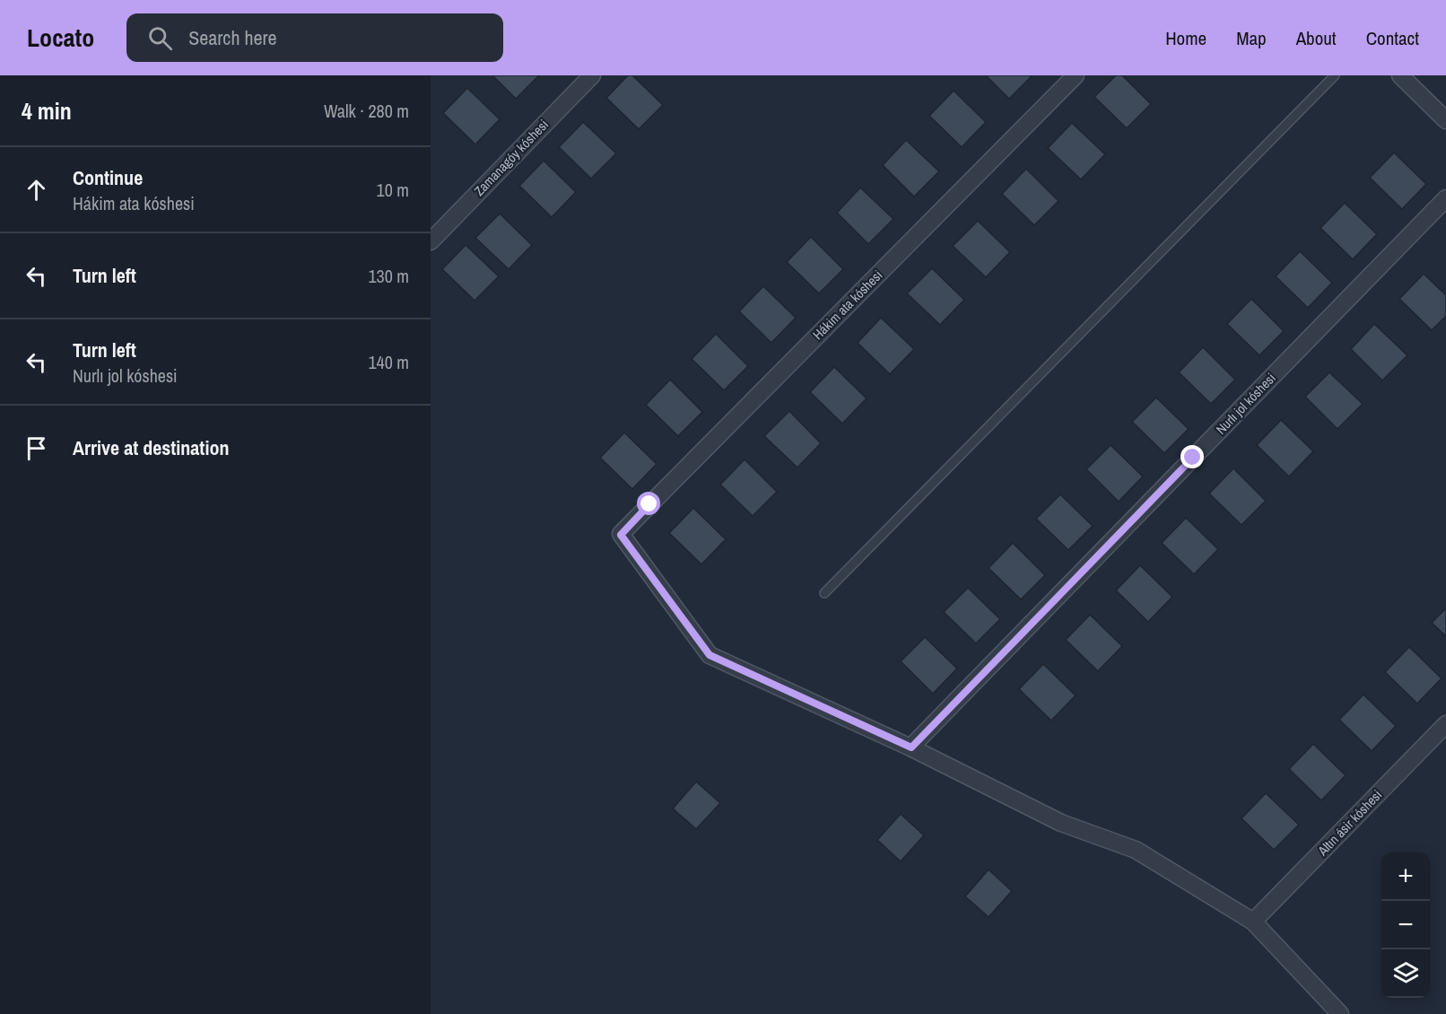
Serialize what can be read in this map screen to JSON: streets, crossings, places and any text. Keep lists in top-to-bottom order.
{
  "streets": {
    "street": [
      "Zamanagóy kóshesi",
      "Hákim ata kóshesi",
      "Nurlı jol kóshesi",
      "Altın ásir kóshesi"
    ]
  },
  "crossings": [
    ["Hákim ata kóshesi", "Nurlı jol kóshesi"]
  ],
  "page": {
    "header": "Locato",
    "search": "Search here",
    "nav": [
      "Home",
      "Map",
      "About",
      "Contact"
    ],
    "heading": ["4 min", "Walk · 280 m"],
    "list": [
      ["Continue", "Hákim ata kóshesi", "10 m"],
      ["Turn left", "130 m"],
      ["Turn left", "Nurlı jol kóshesi", "140 m"],
      "Arrive at destination"
    ],
    "map_buttons": ["+", "−"]
  }
}
